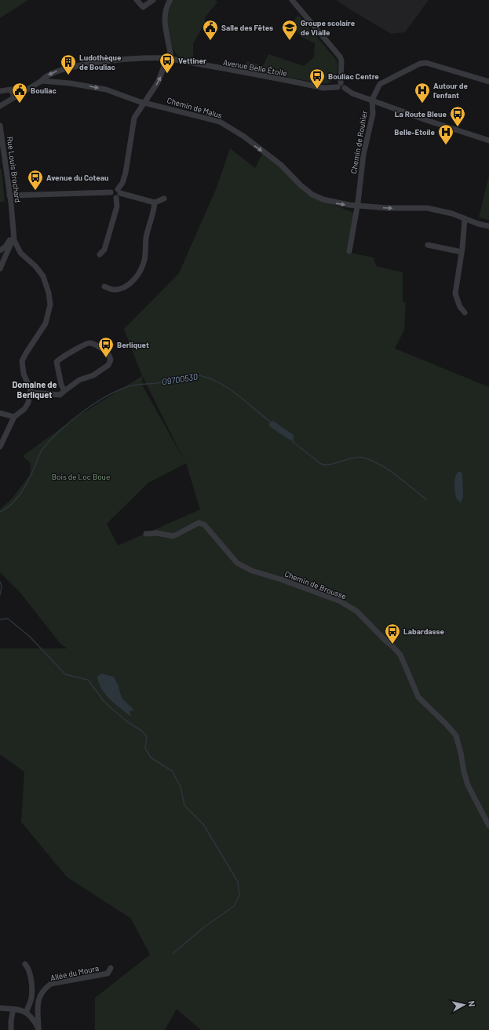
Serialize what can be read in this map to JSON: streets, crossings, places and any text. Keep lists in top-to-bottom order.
{
  "streets": {
    "street": [
      "Avenue Belle Étoile",
      "Chemin de Malus",
      "Chemin de Rouhier",
      "Rue Louis Brochard",
      "Chemin de Brousse",
      "Allée du Moura"
    ]
  },
  "crossings": [
    ["Avenue Belle Étoile", "Chemin de Malus"],
    ["Chemin de Malus", "Chemin de Rouhier"]
  ],
  "one_way": ["Avenue Belle Étoile", "Chemin de Malus"],
  "districts": ["Domaine de Berliquet"],
  "water": ["O9700530"],
  "parks": ["Bois de Loc Boue"],
  "places": {
    "public building": ["Salle des Fêtes", "Bouliac"],
    "school or university": ["Groupe scolaire de Vialle"],
    "bus stop": [
      "Vettiner",
      "Bouliac Centre",
      "La Route Bleue",
      "Avenue du Coteau",
      "Berliquet",
      "Labardasse"
    ],
    "building": ["Ludothèque de Bouliac"],
    "hospital": ["Autour de l'enfant", "Belle-Etoile"]
  },
  "north": "right"
}
